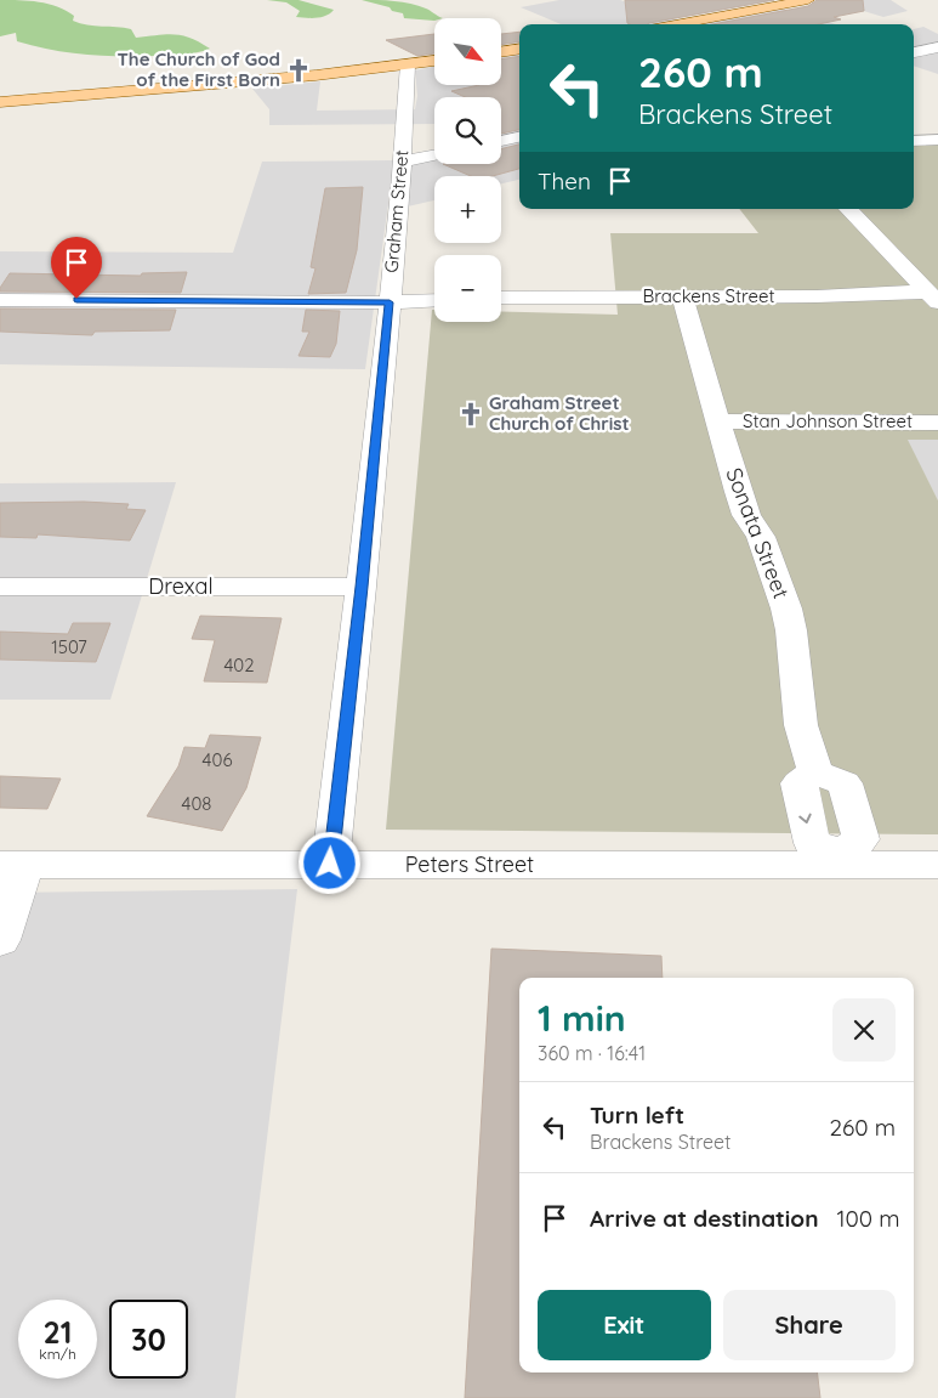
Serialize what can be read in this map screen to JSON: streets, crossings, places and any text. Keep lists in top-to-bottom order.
{
  "streets": {
    "street": [
      "Graham Street",
      "Brackens Street",
      "Stan Johnson Street",
      "Sonata Street",
      "Drexal",
      "Peters Street"
    ]
  },
  "crossings": [
    ["Graham Street", "Drexal"],
    ["Graham Street", "Peters Street"],
    ["Brackens Street", "Sonata Street"],
    ["Stan Johnson Street", "Sonata Street"],
    ["Sonata Street", "Peters Street"]
  ],
  "places": {
    "church": ["The Church of God of the First Born", "Graham Street Church of Christ"]
  },
  "house_numbers": [
    "1507",
    "402",
    "406",
    "408"
  ],
  "north": "bottom right",
  "page": {
    "map_buttons": ["+", "−"],
    "turn": ["260 m", "Brackens Street"],
    "then": "Then",
    "heading": ["1 min", "360 m · 16:41"],
    "list": [
      {
        "name": "Turn left",
        "note": "Brackens Street",
        "value": "260 m"
      },
      {
        "name": "Arrive at destination",
        "value": "100 m"
      }
    ],
    "buttons": ["Exit", "Share"],
    "speed": "21 km/h",
    "limit": "30"
  }
}
